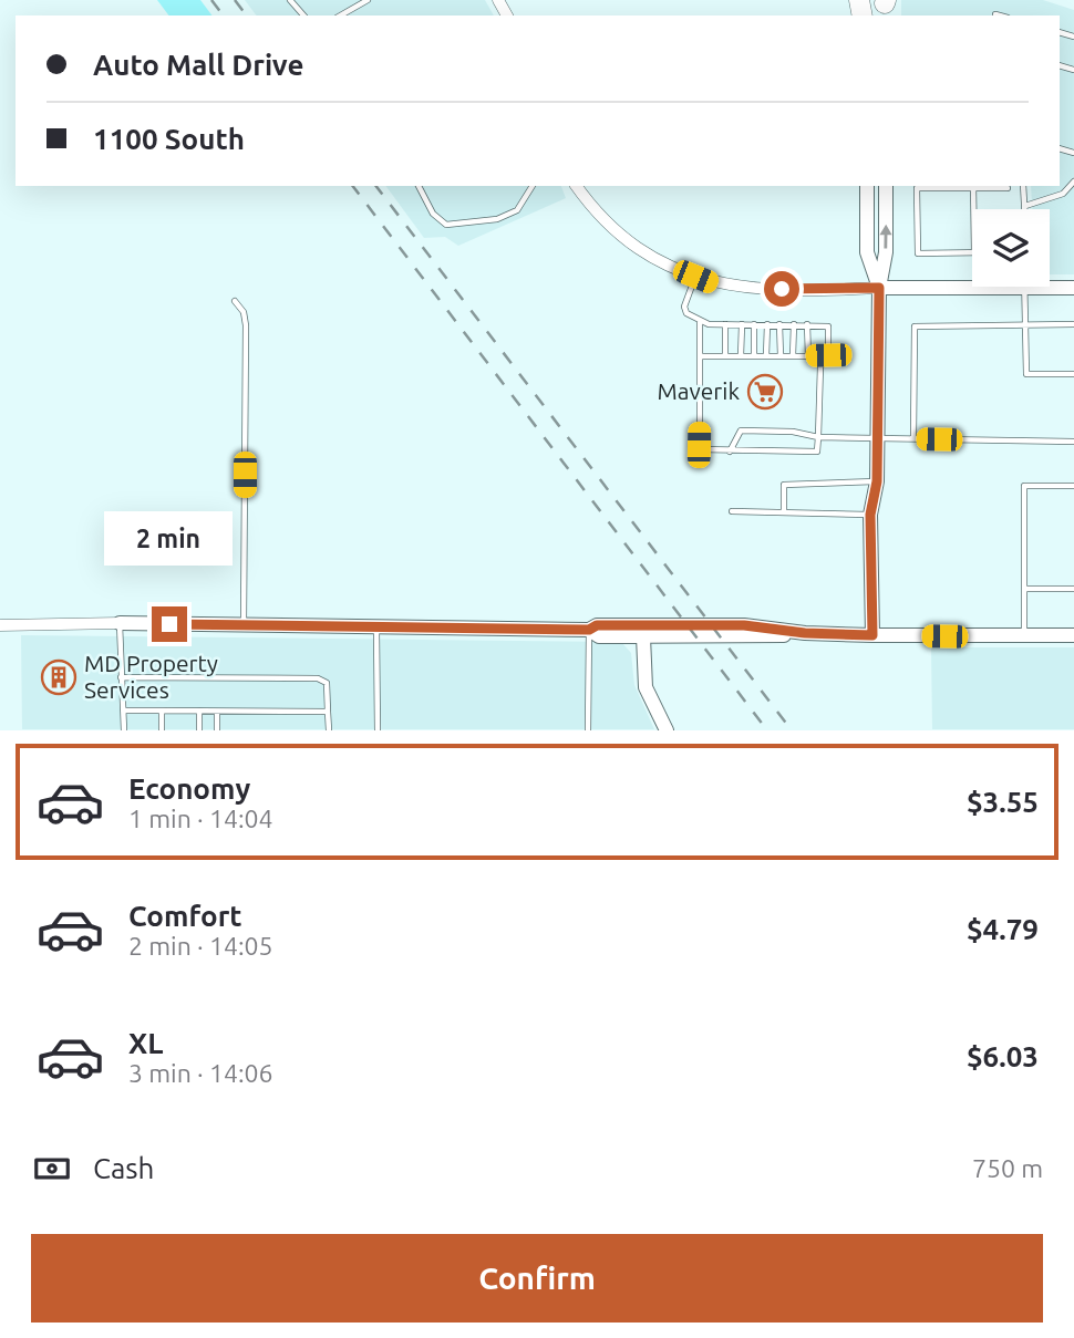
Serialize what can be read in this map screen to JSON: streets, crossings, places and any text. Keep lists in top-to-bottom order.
{
  "places": {
    "supermarket": ["Maverik"],
    "building": ["MD Property Services"]
  },
  "page": {
    "banner": ["Auto Mall Drive", "1100 South"],
    "bubble": "2 min",
    "list": [
      {
        "name": "Economy",
        "note": "1 min · 14:04",
        "value": "$3.55"
      },
      {
        "name": "Comfort",
        "note": "2 min · 14:05",
        "value": "$4.79"
      },
      {
        "name": "XL",
        "note": "3 min · 14:06",
        "value": "$6.03"
      }
    ],
    "pay": ["Cash", "750 m"],
    "buttons": "Confirm"
  }
}
